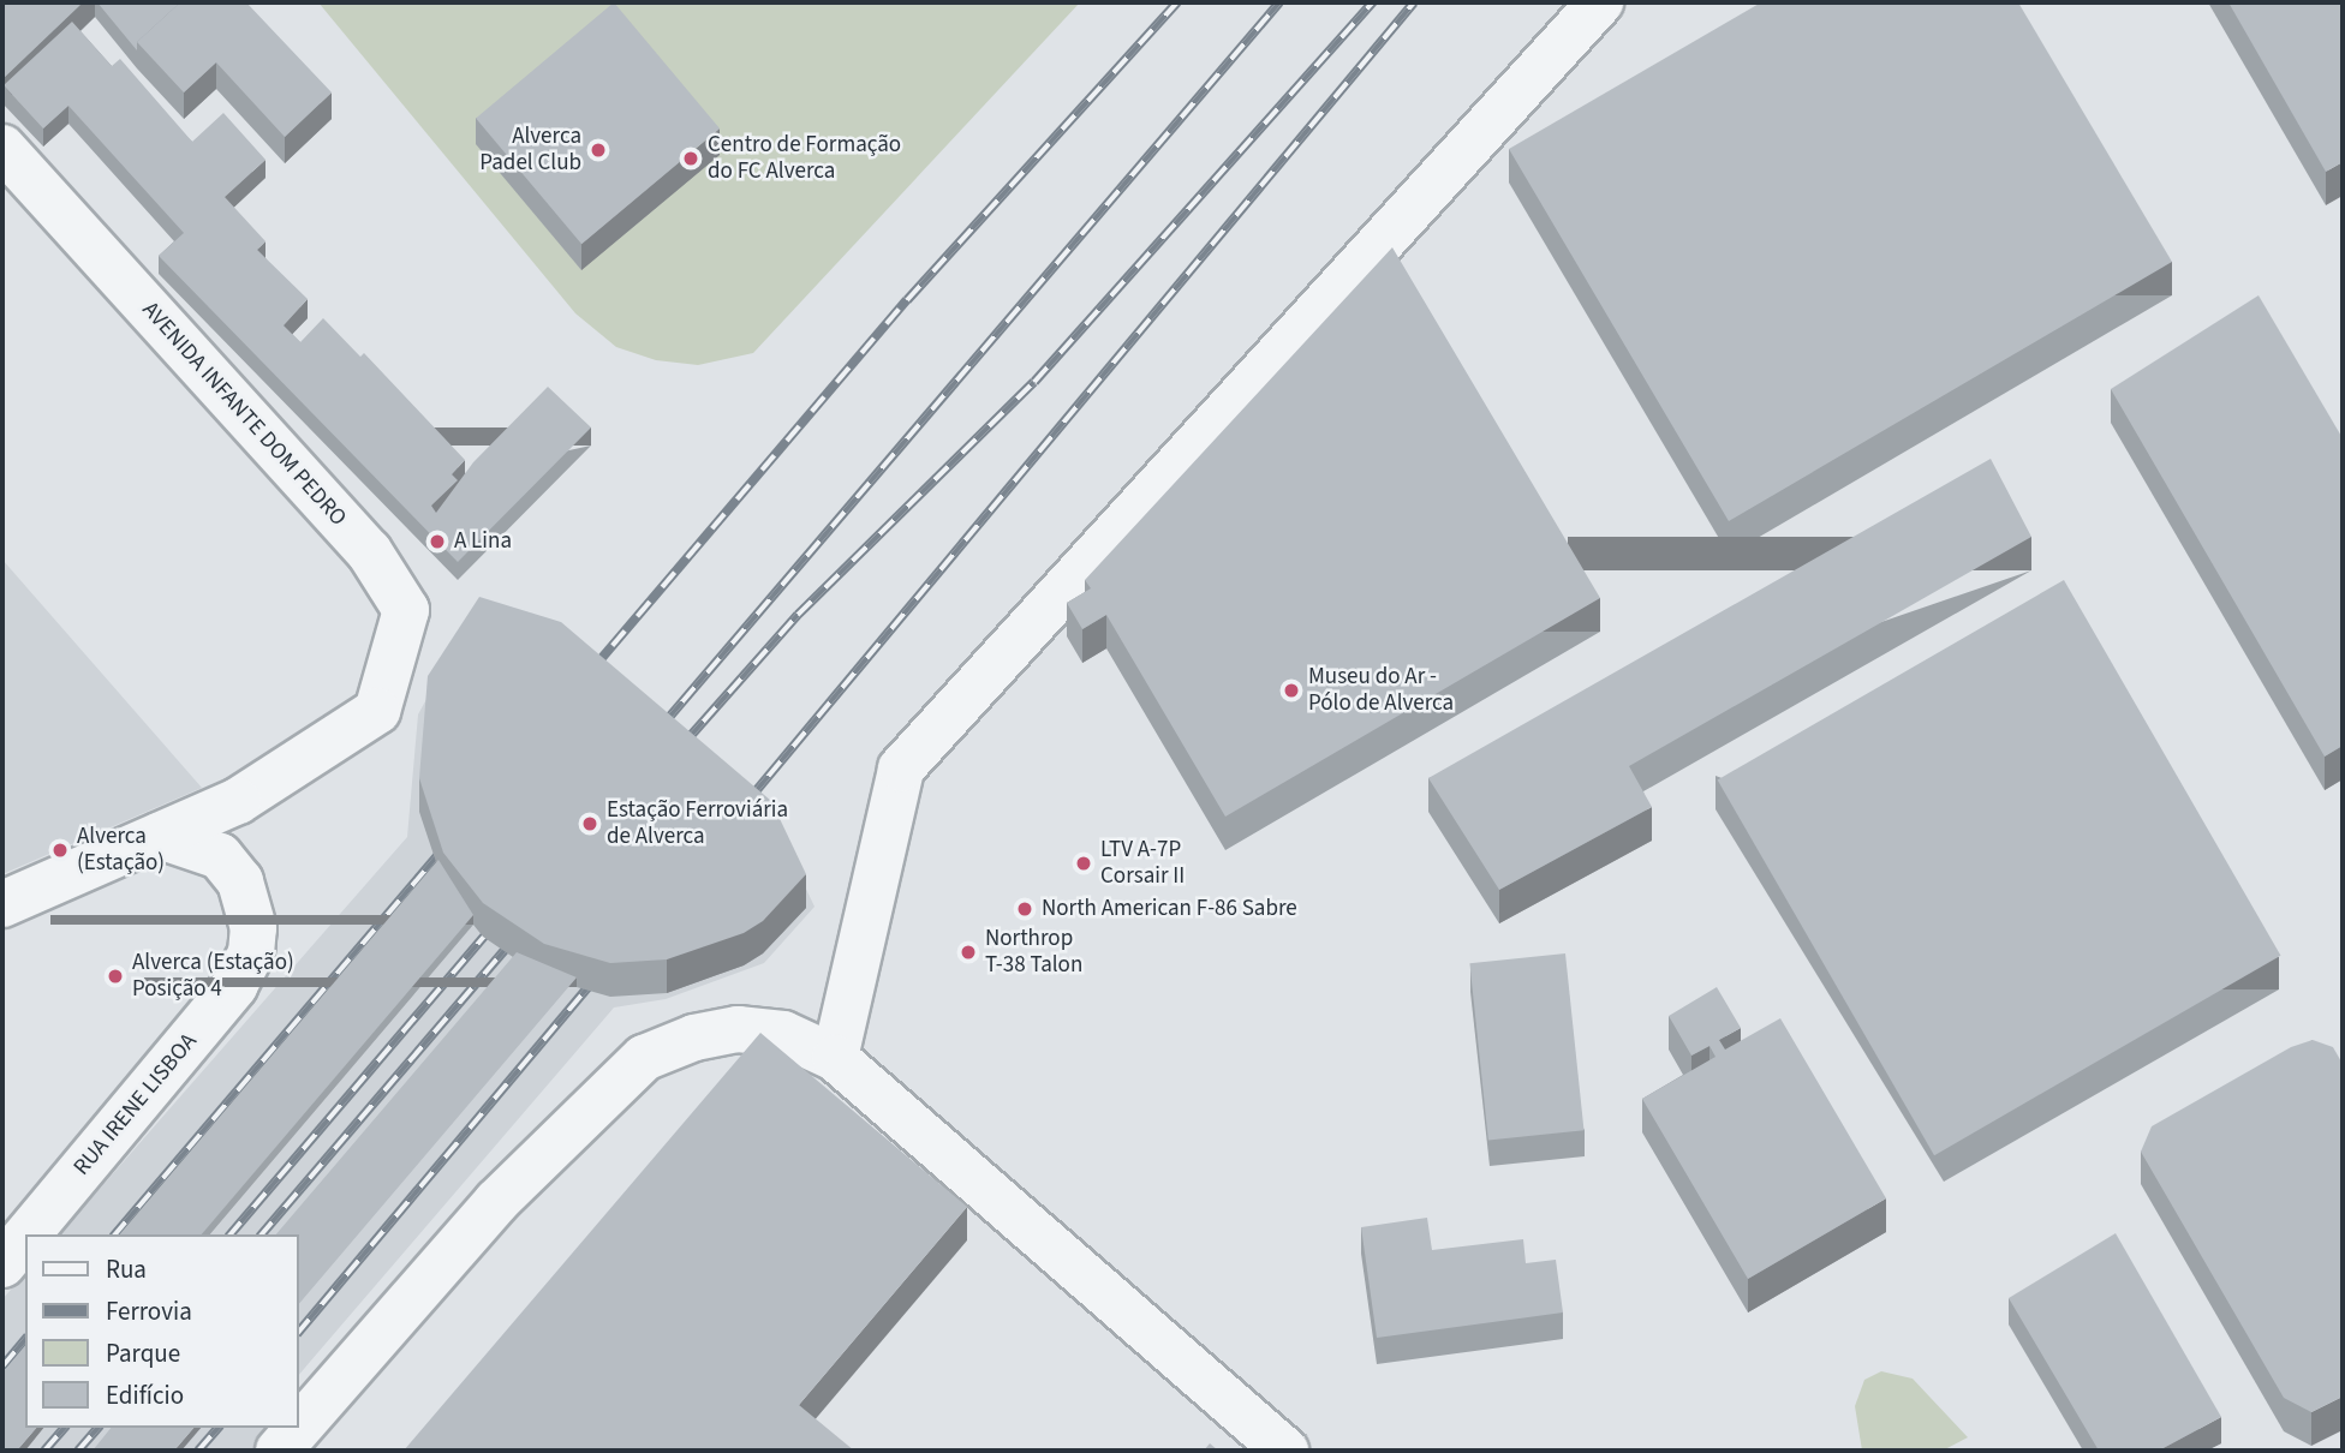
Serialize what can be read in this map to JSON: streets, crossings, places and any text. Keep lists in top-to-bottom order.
{
  "streets": {
    "street": ["AVENIDA INFANTE DOM PEDRO", "RUA IRENE LISBOA"]
  },
  "crossings": [
    ["AVENIDA INFANTE DOM PEDRO", "RUA IRENE LISBOA"]
  ],
  "places": [
    "Alverca Padel Club",
    "Centro de Formação do FC Alverca",
    "A Lina",
    "Museu do Ar - Pólo de Alverca",
    "Estação Ferroviária de Alverca",
    "Alverca (Estação)",
    "LTV A-7P Corsair II",
    "North American F-86 Sabre",
    "Northrop T-38 Talon",
    "Alverca (Estação) Posição 4"
  ],
  "legend": [
    "Rua",
    "Ferrovia",
    "Parque",
    "Edifício"
  ]
}
